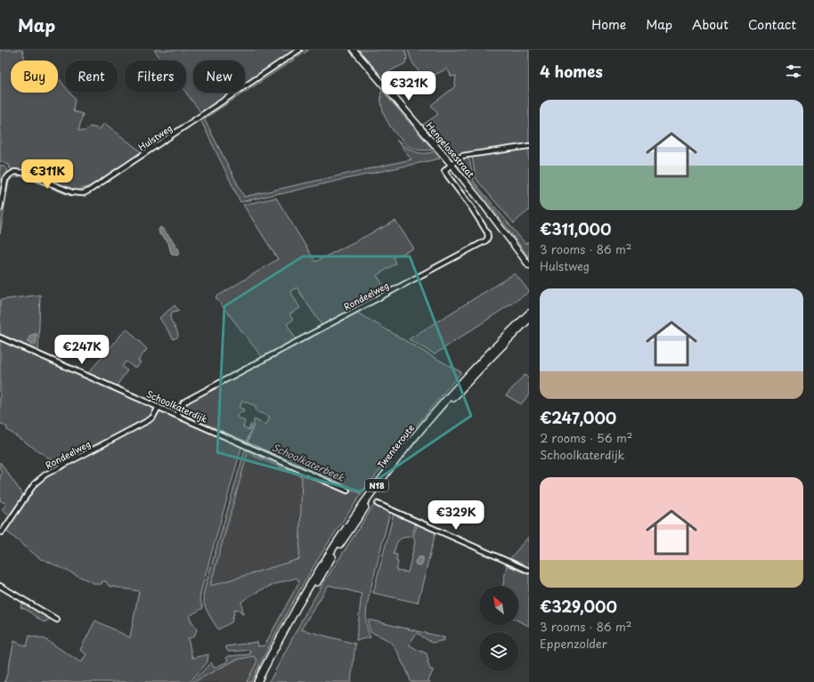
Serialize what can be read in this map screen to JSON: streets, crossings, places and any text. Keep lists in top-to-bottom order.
{
  "streets": {
    "highway": ["Twenteroute", "N18"],
    "main road": ["Hengelosestraat"],
    "street": ["Hulstweg", "Rondeelweg", "Schoolkaterdijk"]
  },
  "crossings": [
    ["Hengelosestraat", "Rondeelweg"],
    ["Rondeelweg", "Schoolkaterdijk"]
  ],
  "water": ["Schoolkaterbeek"],
  "north": "top left",
  "page": {
    "header": "Map",
    "nav": [
      "Home",
      "Map",
      "About",
      "Contact"
    ],
    "heading": "4 homes",
    "chip": [
      "Buy",
      "Rent",
      "Filters",
      "New"
    ],
    "price": [
      "€321K",
      "€311K",
      "€247K",
      "€329K"
    ],
    "list": [
      {
        "name": "€311,000",
        "note": "3 rooms · 86 m² · Hulstweg"
      },
      {
        "name": "€247,000",
        "note": "2 rooms · 56 m² · Schoolkaterdijk"
      },
      {
        "name": "€329,000",
        "note": "3 rooms · 86 m² · Eppenzolder"
      }
    ]
  }
}
